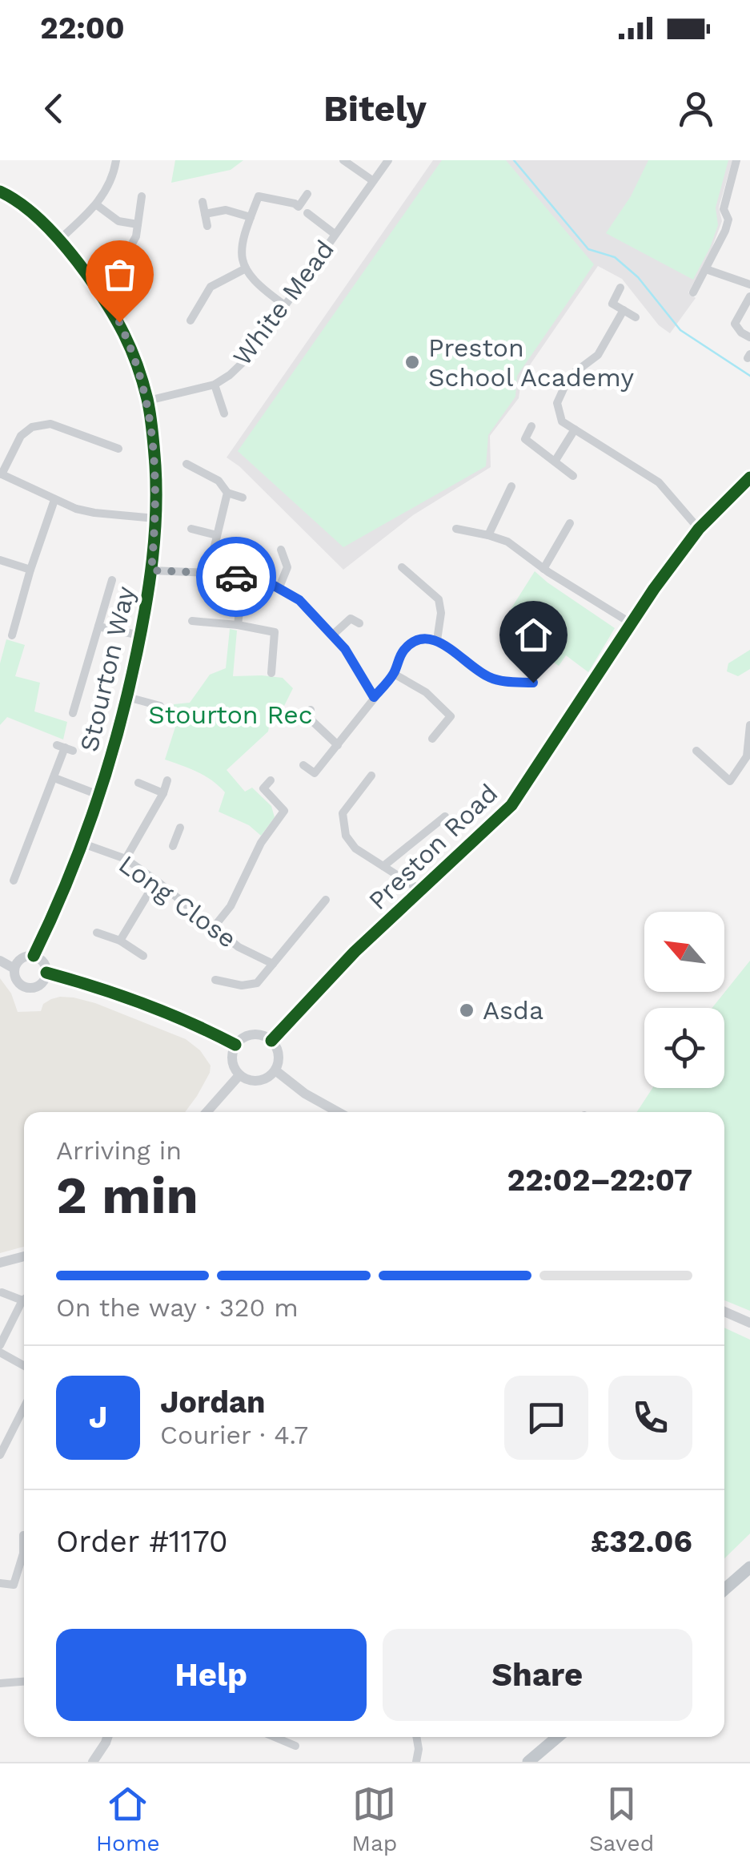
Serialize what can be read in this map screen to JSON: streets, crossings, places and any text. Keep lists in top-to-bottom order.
{
  "streets": {
    "street": [
      "White Mead",
      "Stourton Way",
      "Preston Road",
      "Long Close"
    ]
  },
  "crossings": [
    ["White Mead", "Stourton Way"],
    ["Stourton Way", "Long Close"]
  ],
  "parks": ["Stourton Rec"],
  "places": ["Preston School Academy", "Asda"],
  "north": "top left",
  "page": {
    "status": "22:00",
    "header": "Bitely",
    "heading": ["2 min", "Arriving in", "22:02–22:07"],
    "panel": [
      "Jordan",
      "Courier · 4.7",
      "Order #1170",
      "£32.06"
    ],
    "bar": "On the way · 320 m",
    "round": "J",
    "buttons": ["Help", "Share"],
    "tabs": ["Home", "Map", "Saved"]
  }
}
